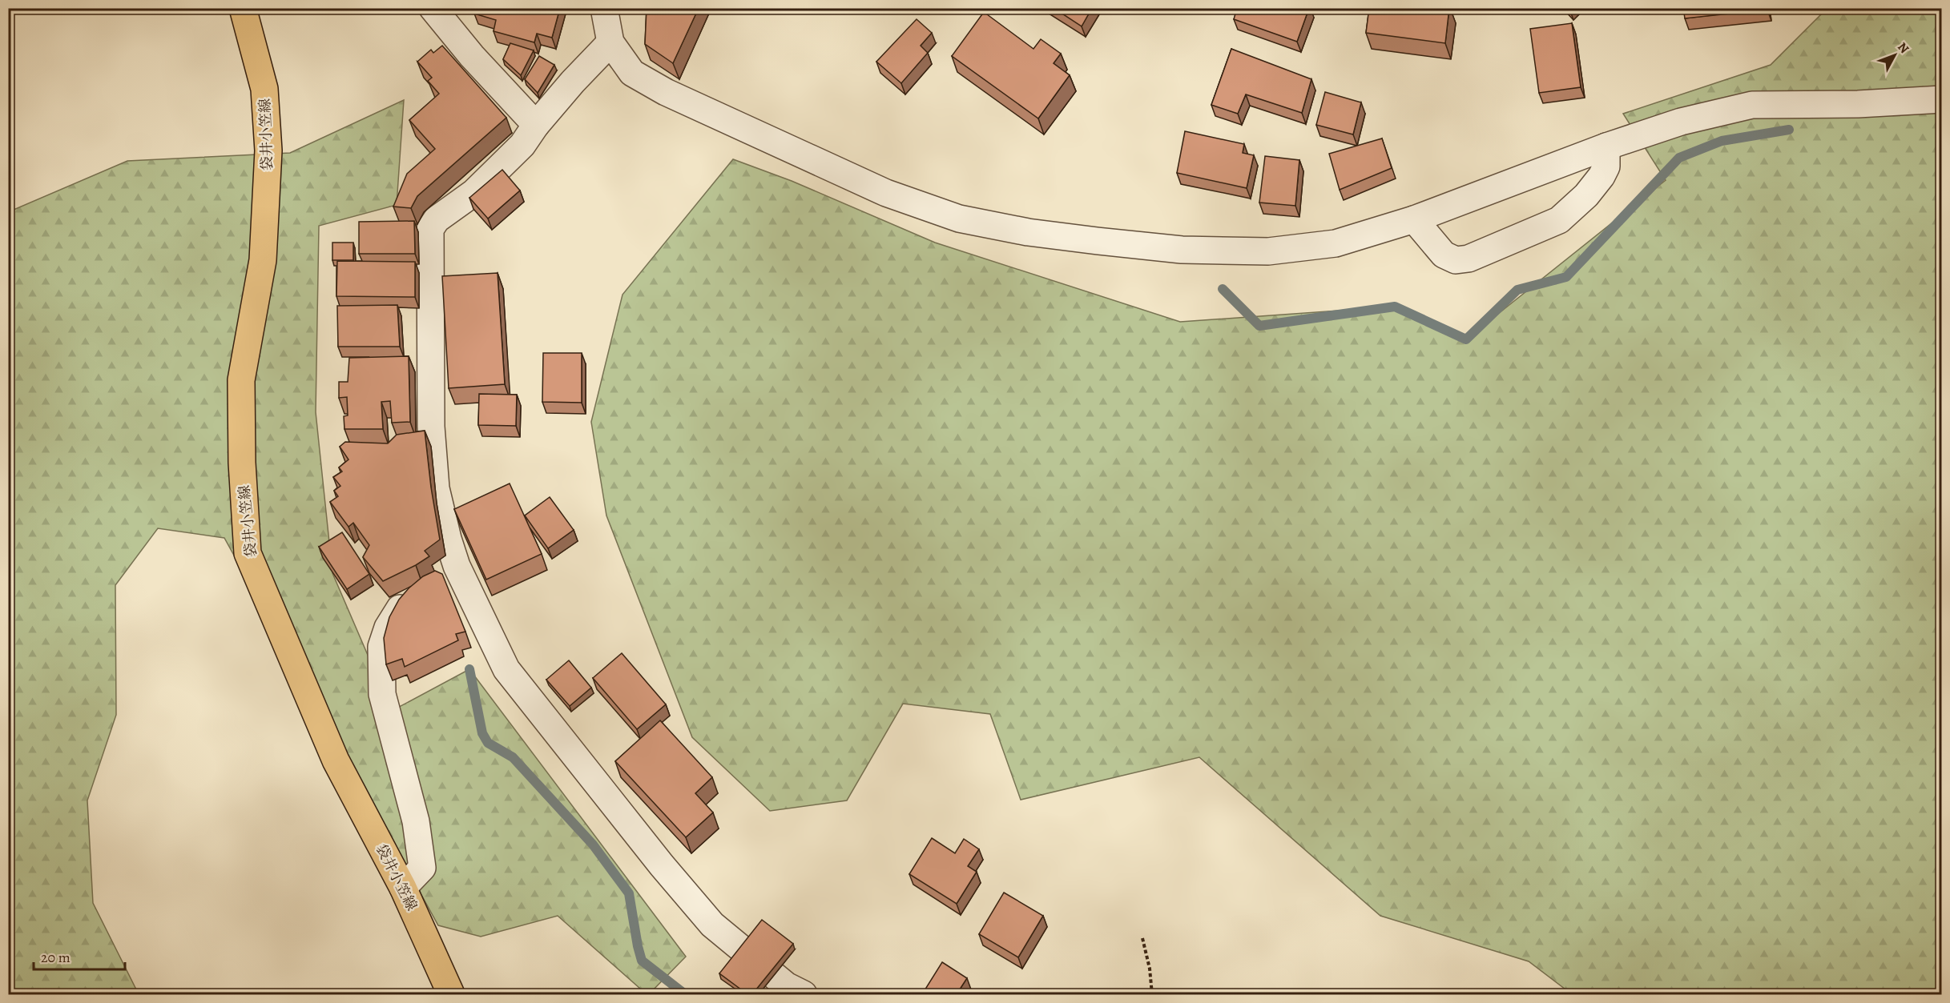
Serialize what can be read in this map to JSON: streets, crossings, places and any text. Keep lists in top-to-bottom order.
{
  "streets": {
    "main road": ["袋井小笠線"]
  },
  "scale_bar": "20 m",
  "north": "top right"
}
